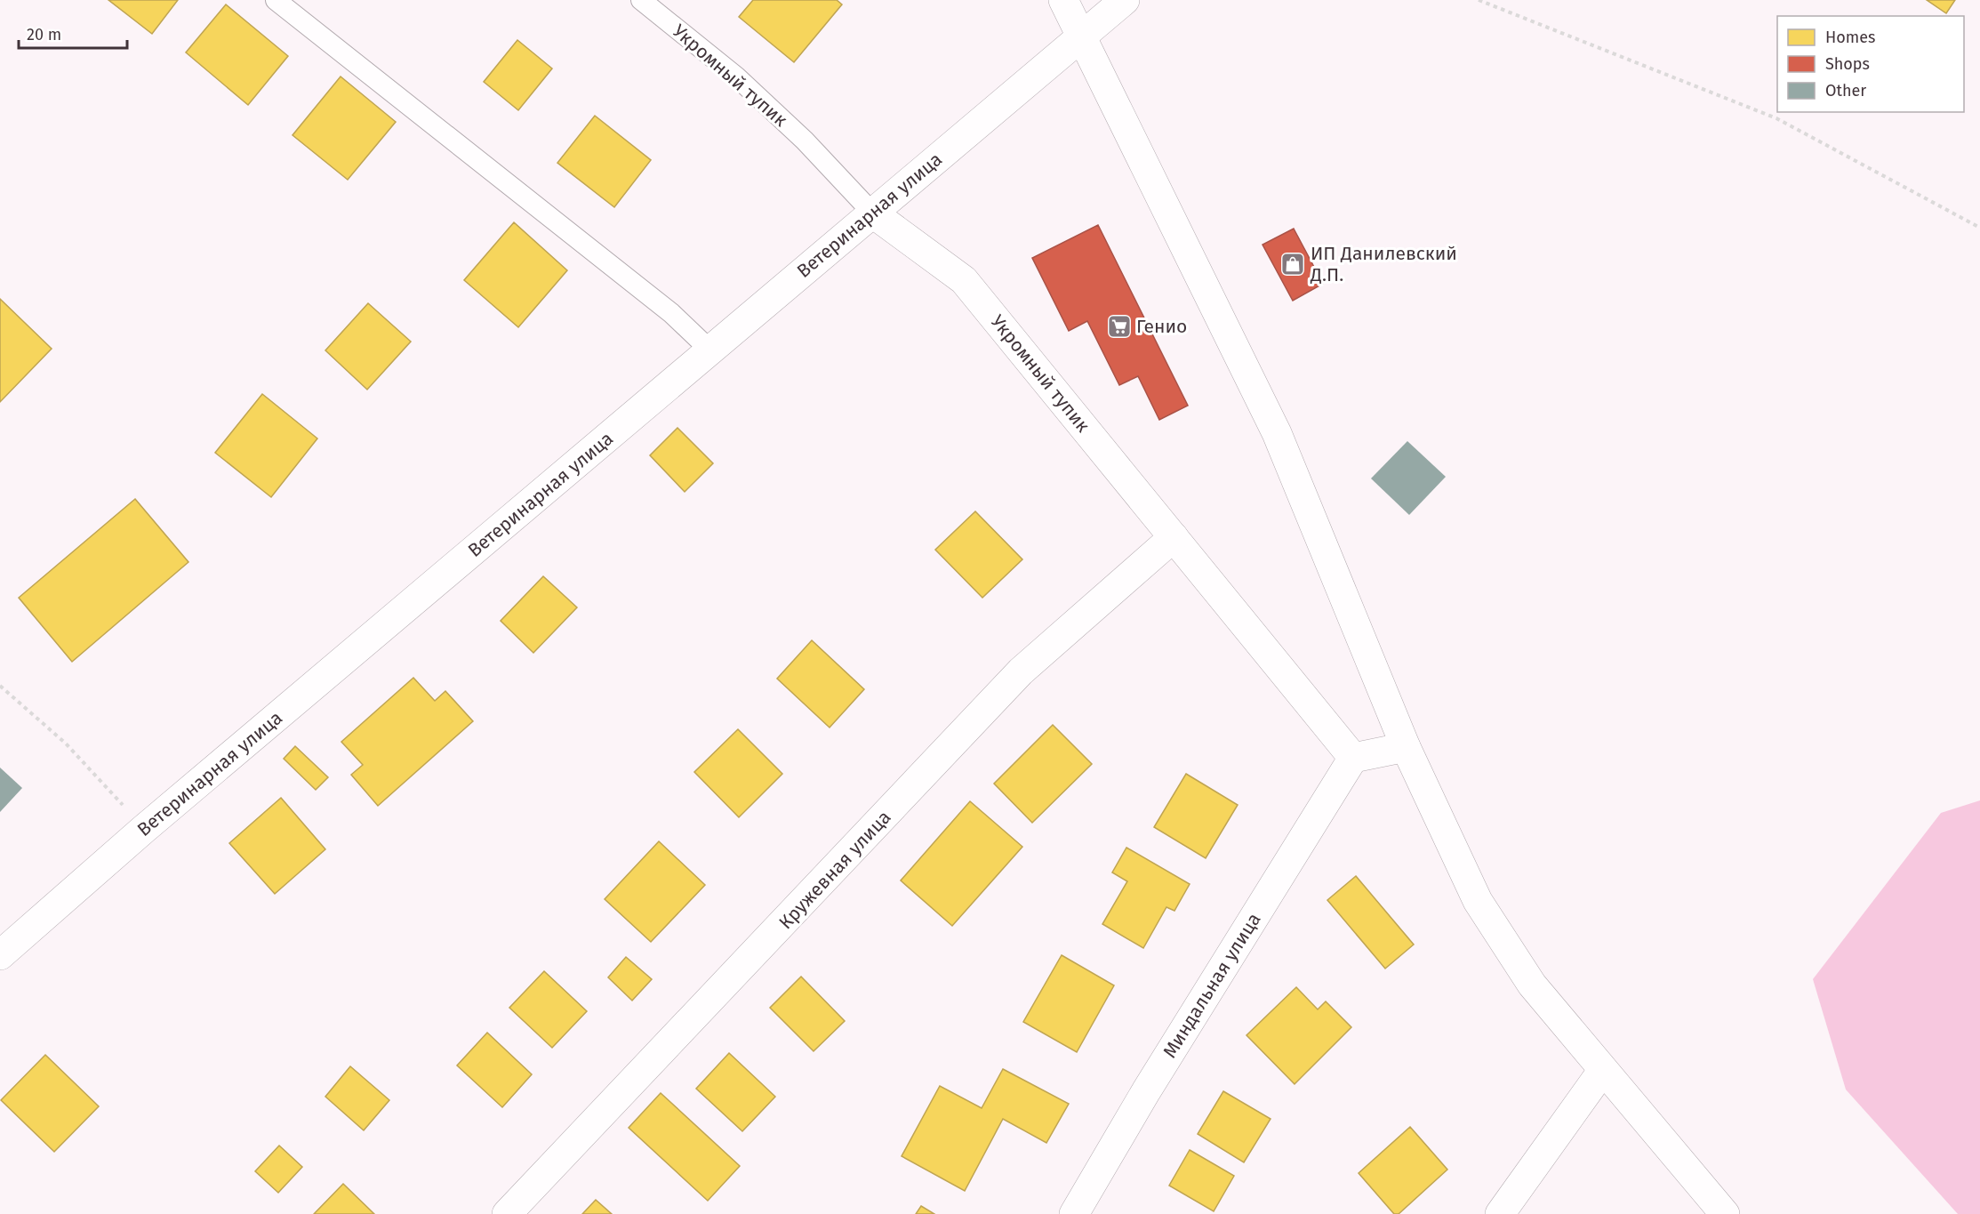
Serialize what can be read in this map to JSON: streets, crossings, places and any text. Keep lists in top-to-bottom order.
{
  "streets": {
    "street": [
      "Укромный тупик",
      "Ветеринарная улица",
      "Кружевная улица",
      "Миндальная улица"
    ]
  },
  "crossings": [
    ["Укромный тупик", "Ветеринарная улица"],
    ["Укромный тупик", "Кружевная улица"],
    ["Укромный тупик", "Миндальная улица"]
  ],
  "places": {
    "shop": ["ИП Данилевский Д.П."],
    "supermarket": ["Генио"]
  },
  "legend": ["Homes", "Shops", "Other"],
  "scale_bar": "20 m"
}
